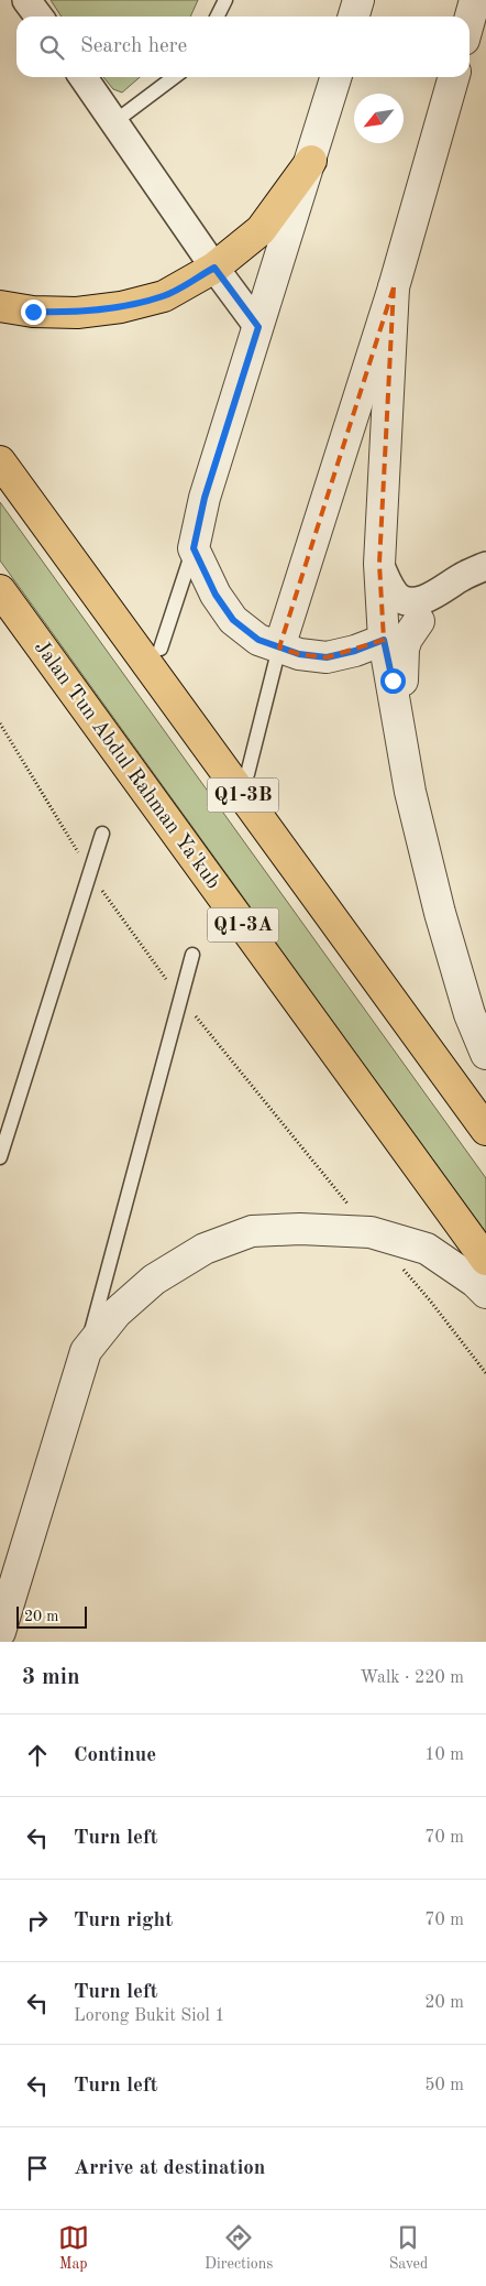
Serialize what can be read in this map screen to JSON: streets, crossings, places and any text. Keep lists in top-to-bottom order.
{
  "streets": {
    "main road": ["Jalan Tun Abdul Rahman Ya'kub", "Q1-3B", "Q1-3A"]
  },
  "scale_bar": "20 m",
  "north": "bottom left",
  "page": {
    "search": "Search here",
    "scale": "20 m",
    "heading": ["3 min", "Walk · 220 m"],
    "list": [
      ["Continue", "10 m"],
      ["Turn left", "70 m"],
      ["Turn right", "70 m"],
      ["Turn left", "Lorong Bukit Siol 1", "20 m"],
      ["Turn left", "50 m"],
      "Arrive at destination"
    ],
    "nav": ["Map", "Directions", "Saved"]
  }
}
